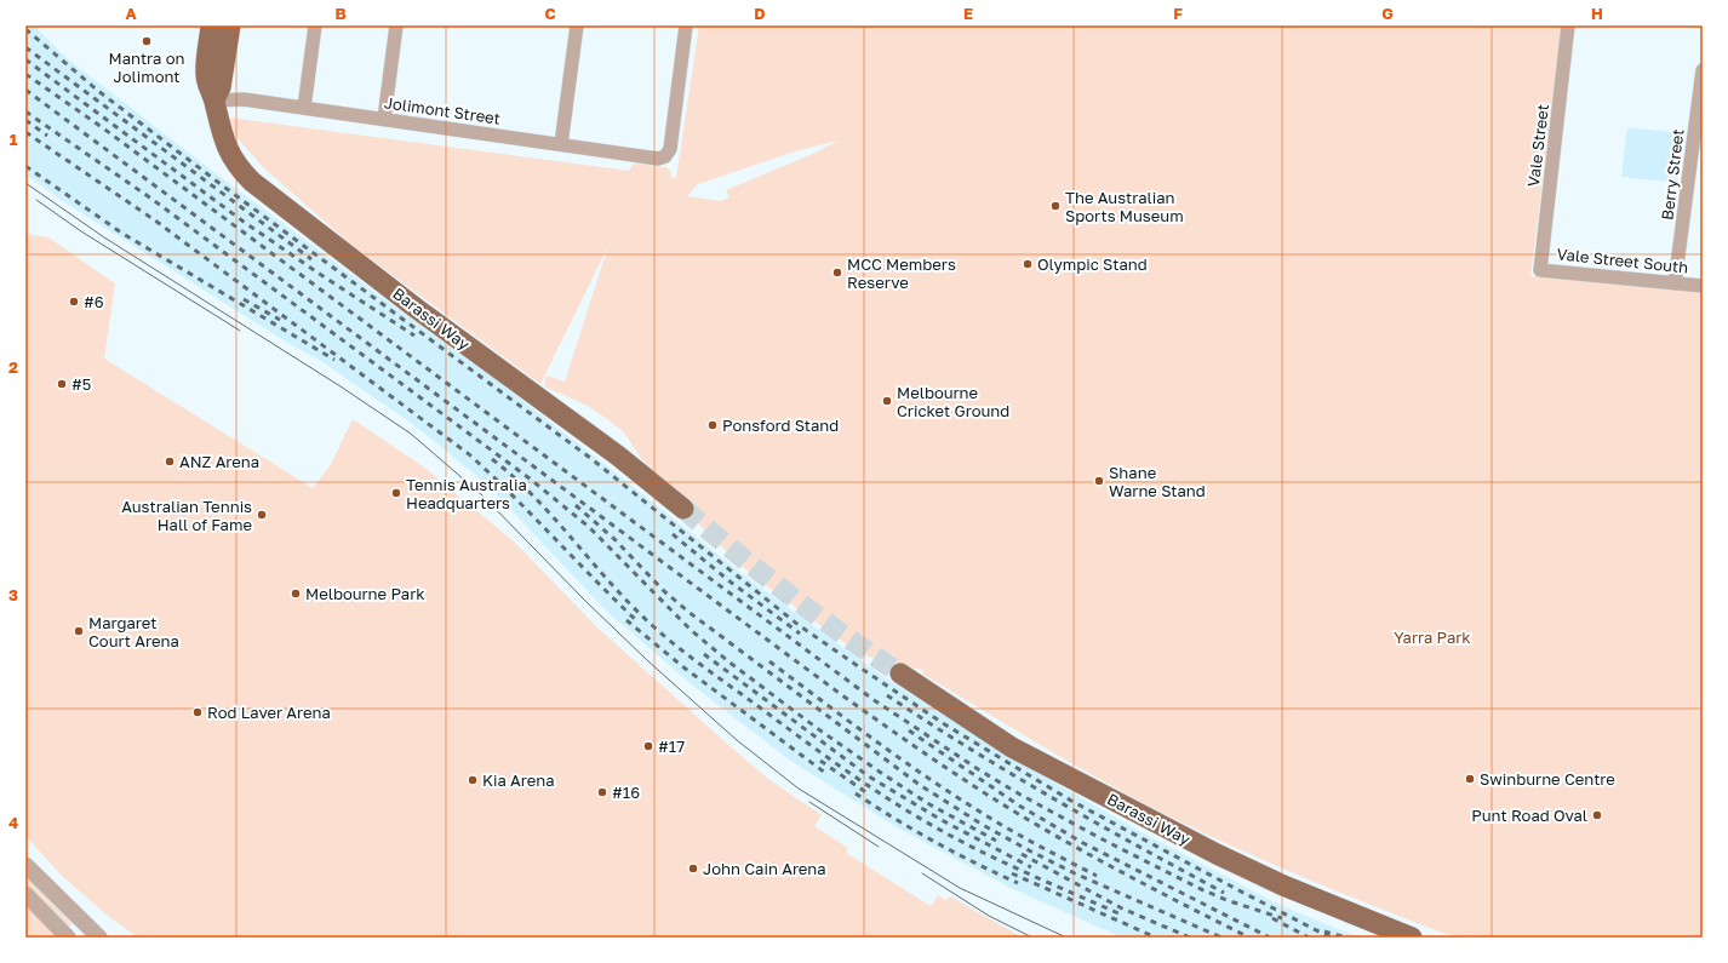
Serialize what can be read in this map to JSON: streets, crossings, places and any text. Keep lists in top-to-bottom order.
{
  "streets": {
    "main road": ["Barassi Way"],
    "street": [
      "Jolimont Street",
      "Vale Street",
      "Berry Street",
      "Vale Street South"
    ]
  },
  "crossings": [
    ["Jolimont Street", "Barassi Way"],
    ["Vale Street", "Vale Street South"],
    ["Berry Street", "Vale Street South"]
  ],
  "parks": ["Yarra Park"],
  "places": [
    "Mantra on Jolimont",
    "The Australian Sports Museum",
    "Olympic Stand",
    "MCC Members Reserve",
    "#6",
    "#5",
    "Melbourne Cricket Ground",
    "Ponsford Stand",
    "ANZ Arena",
    "Shane Warne Stand",
    "Tennis Australia Headquarters",
    "Australian Tennis Hall of Fame",
    "Melbourne Park",
    "Margaret Court Arena",
    "Rod Laver Arena",
    "#17",
    "Swinburne Centre",
    "Kia Arena",
    "#16",
    "Punt Road Oval",
    "John Cain Arena"
  ],
  "grid": {
    "columns": [
      "A",
      "B",
      "C",
      "D",
      "E",
      "F",
      "G",
      "H"
    ],
    "rows": [
      "1",
      "2",
      "3",
      "4"
    ]
  }
}
